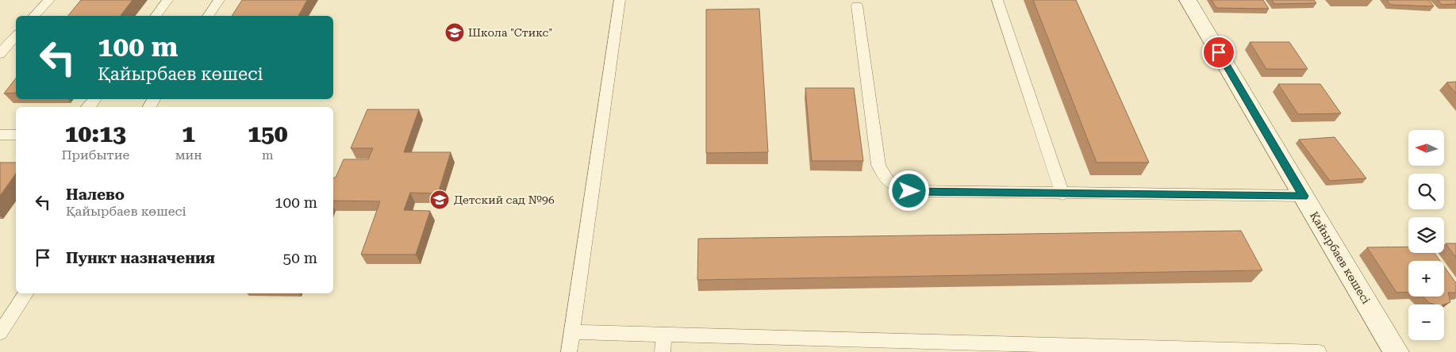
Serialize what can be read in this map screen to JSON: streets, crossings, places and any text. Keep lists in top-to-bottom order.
{
  "streets": {
    "street": ["Қайырбаев көшесі"]
  },
  "places": {
    "school or university": ["Школа \"Стикс\"", "Детский сад №96"]
  },
  "north": "left",
  "page": {
    "turn": ["100 m", "Қайырбаев көшесі"],
    "eta": [
      "10:13",
      "Прибытие",
      "1",
      "мин",
      "150",
      "m"
    ],
    "map_buttons": ["+", "−"],
    "list": [
      {
        "name": "Налево",
        "note": "Қайырбаев көшесі",
        "value": "100 m"
      },
      {
        "name": "Пункт назначения",
        "value": "50 m"
      }
    ]
  }
}
